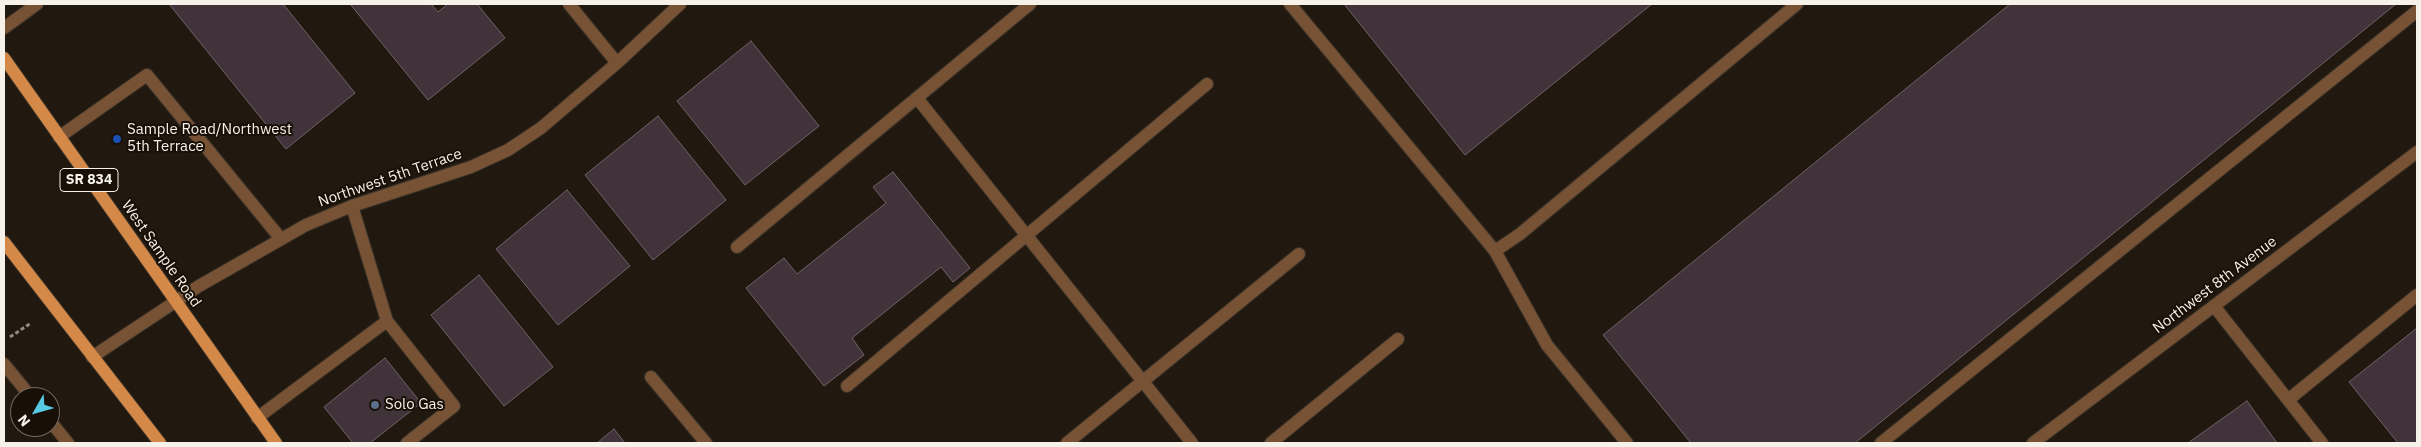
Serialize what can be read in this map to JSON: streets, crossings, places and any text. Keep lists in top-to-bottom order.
{
  "streets": {
    "main road": ["SR 834", "West Sample Road"],
    "street": ["Northwest 5th Terrace", "Northwest 8th Avenue"]
  },
  "crossings": [
    ["Northwest 5th Terrace", "West Sample Road"]
  ],
  "places": ["Sample Road/Northwest 5th Terrace", "Solo Gas"],
  "north": "bottom left"
}
